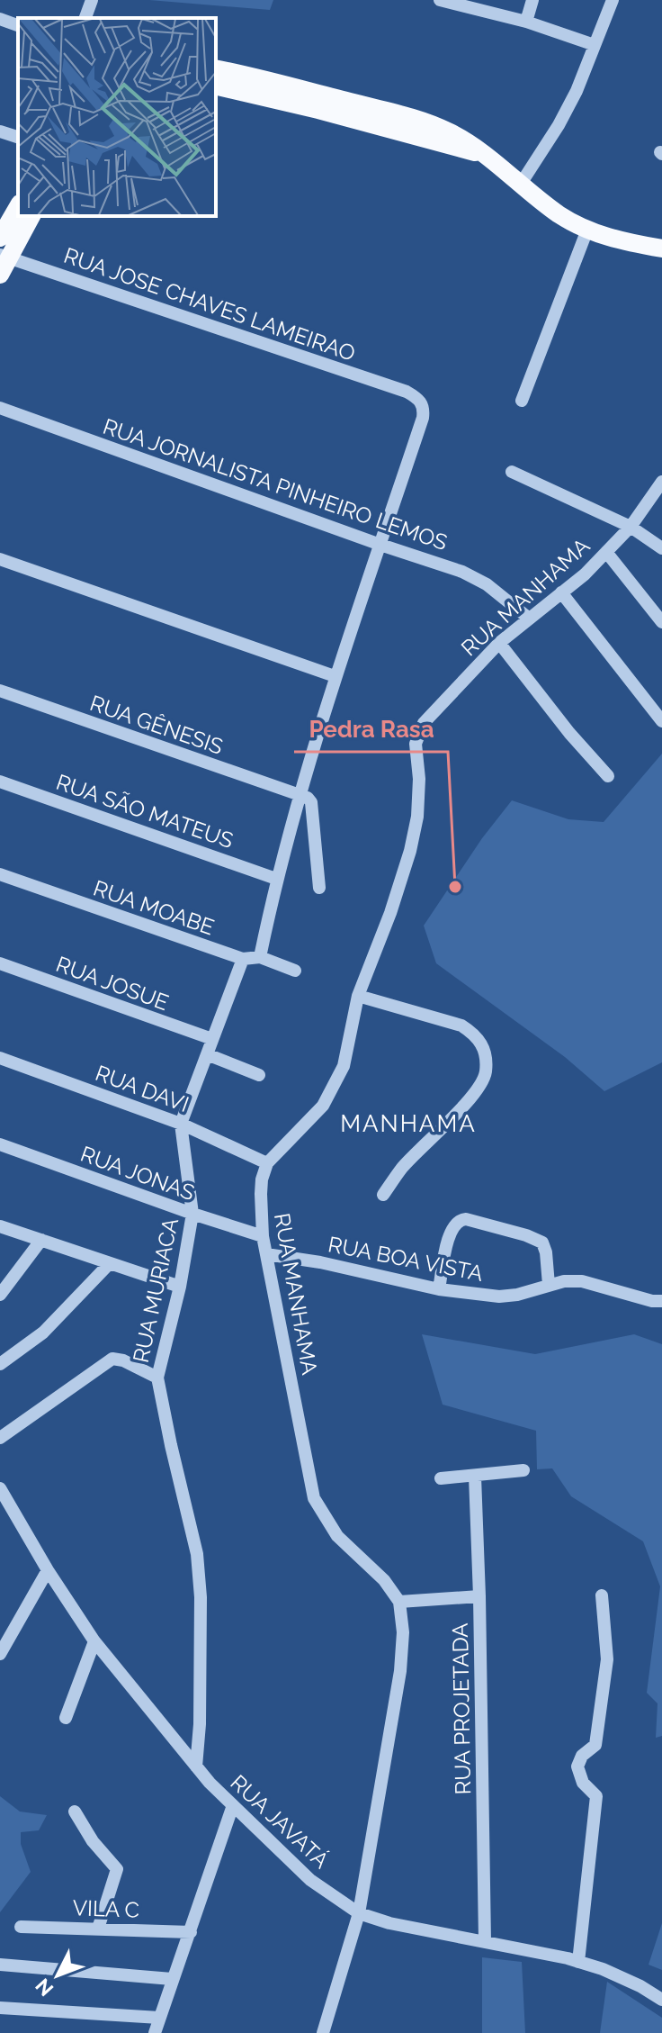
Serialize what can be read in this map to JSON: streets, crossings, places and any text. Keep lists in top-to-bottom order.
{
  "streets": {
    "street": [
      "RUA JOSE CHAVES LAMEIRAO",
      "RUA JORNALISTA PINHEIRO LEMOS",
      "RUA MANHAMA",
      "RUA GÊNESIS",
      "RUA SÃO MATEUS",
      "RUA MOABE",
      "RUA JOSUE",
      "RUA DAVI",
      "RUA JONAS",
      "RUA BOA VISTA",
      "RUA MURIACA",
      "RUA PROJETADA",
      "RUA JAVATÁ",
      "VILA C"
    ]
  },
  "crossings": [
    ["RUA JOSE CHAVES LAMEIRAO", "RUA JORNALISTA PINHEIRO LEMOS"],
    ["RUA JORNALISTA PINHEIRO LEMOS", "RUA MANHAMA"],
    ["RUA MANHAMA", "RUA DAVI"],
    ["RUA MANHAMA", "RUA JONAS"],
    ["RUA MANHAMA", "RUA BOA VISTA"],
    ["RUA MOABE", "RUA MURIACA"],
    ["RUA JOSUE", "RUA MURIACA"],
    ["RUA DAVI", "RUA MURIACA"],
    ["RUA JONAS", "RUA MURIACA"],
    ["RUA MURIACA", "RUA JAVATÁ"],
    ["RUA PROJETADA", "RUA JAVATÁ"]
  ],
  "districts": ["MANHAMA"],
  "places": ["Pedra Rasa"],
  "north": "bottom left"
}
